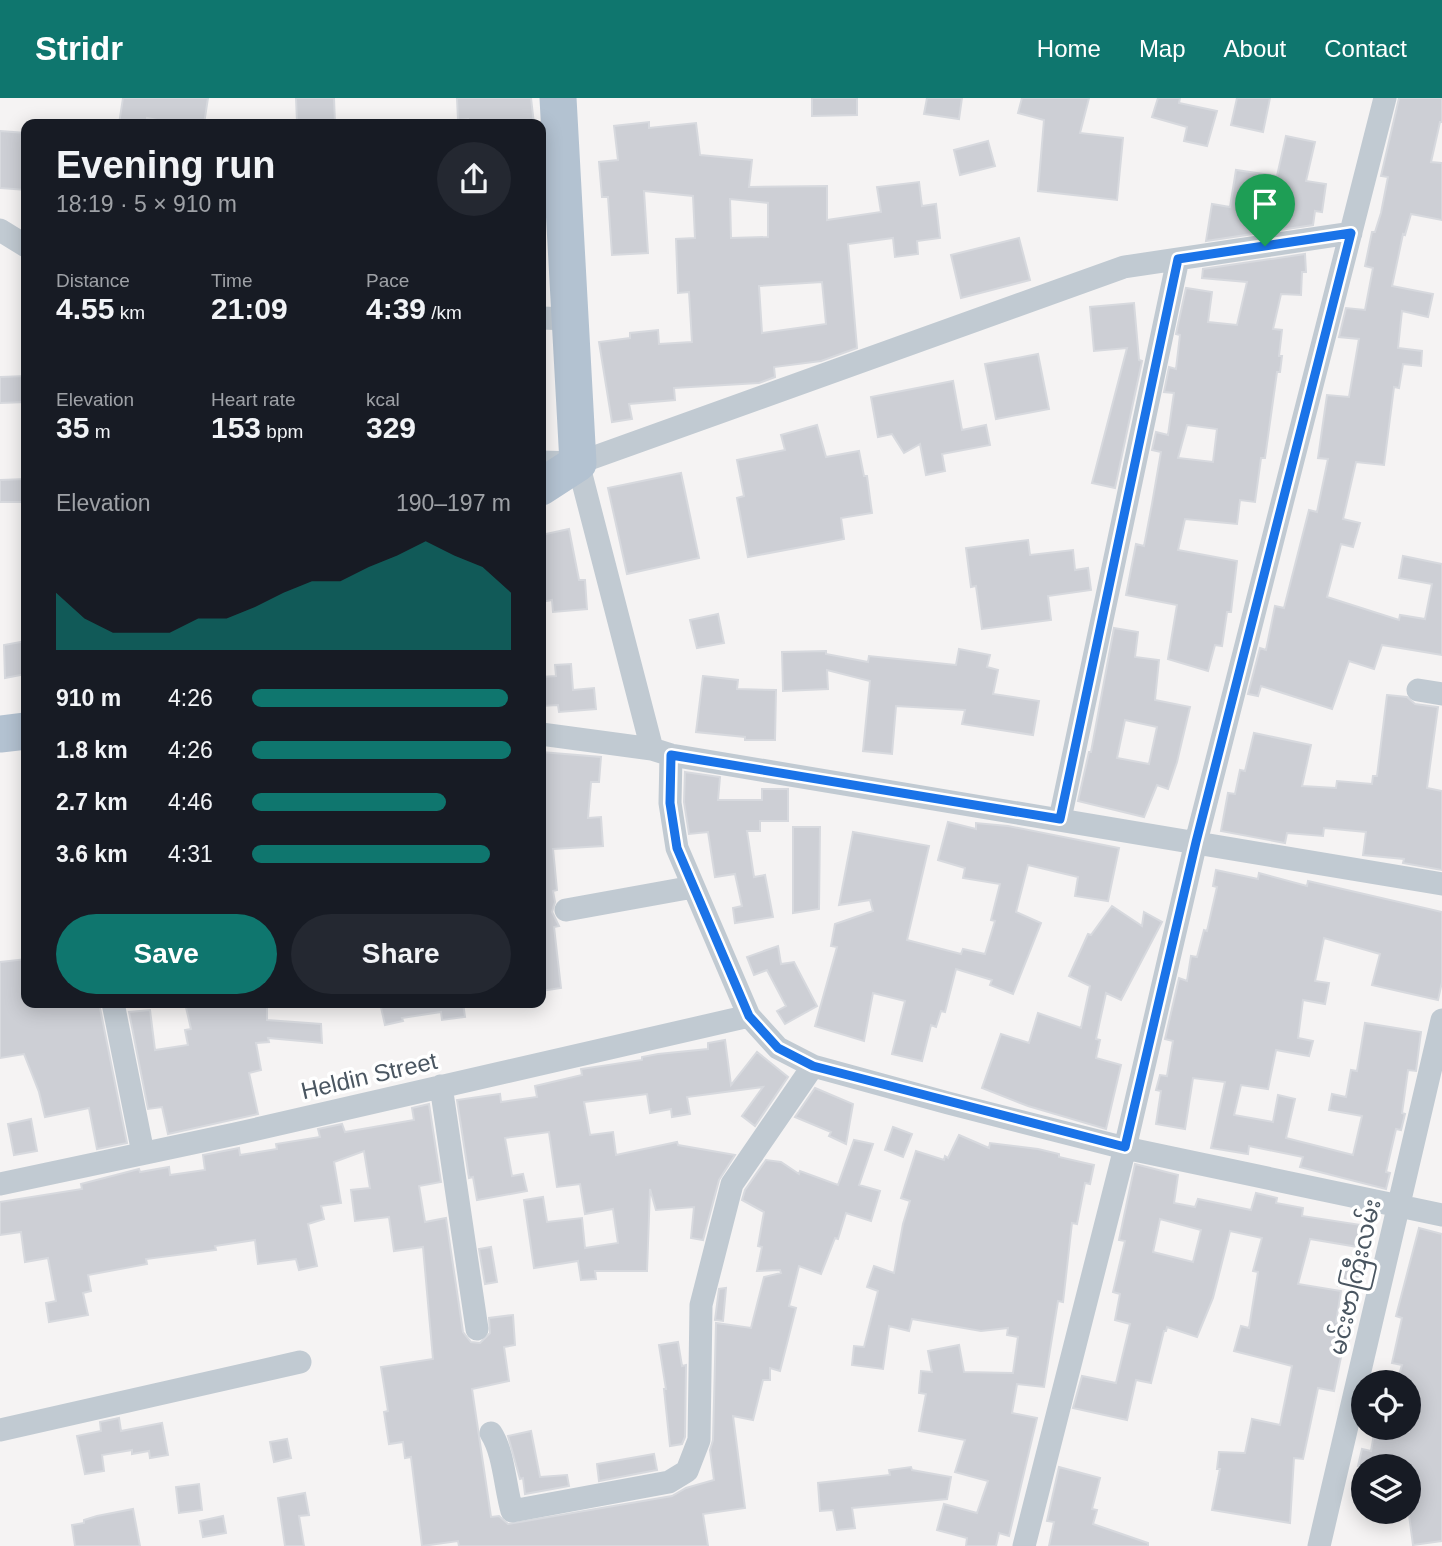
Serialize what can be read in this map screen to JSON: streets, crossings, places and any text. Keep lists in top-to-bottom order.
{
  "streets": {
    "street": ["Heldin Street", "မင်းဗာကြီးလမ်း"]
  },
  "page": {
    "header": "Stridr",
    "nav": [
      "Home",
      "Map",
      "About",
      "Contact"
    ],
    "heading": ["Evening run", "18:19 · 5 × 910 m"],
    "stats": [
      ["Distance", "4.55 km"],
      ["Time", "21:09"],
      ["Pace", "4:39 /km"],
      ["Elevation", "35 m"],
      ["Heart rate", "153 bpm"],
      ["kcal", "329"]
    ],
    "chart": ["Elevation", "190–197 m"],
    "list": [
      {
        "name": "910 m",
        "note": "4:26"
      },
      {
        "name": "1.8 km",
        "note": "4:26"
      },
      {
        "name": "2.7 km",
        "note": "4:46"
      },
      {
        "name": "3.6 km",
        "note": "4:31"
      }
    ],
    "buttons": ["Save", "Share"]
  }
}
